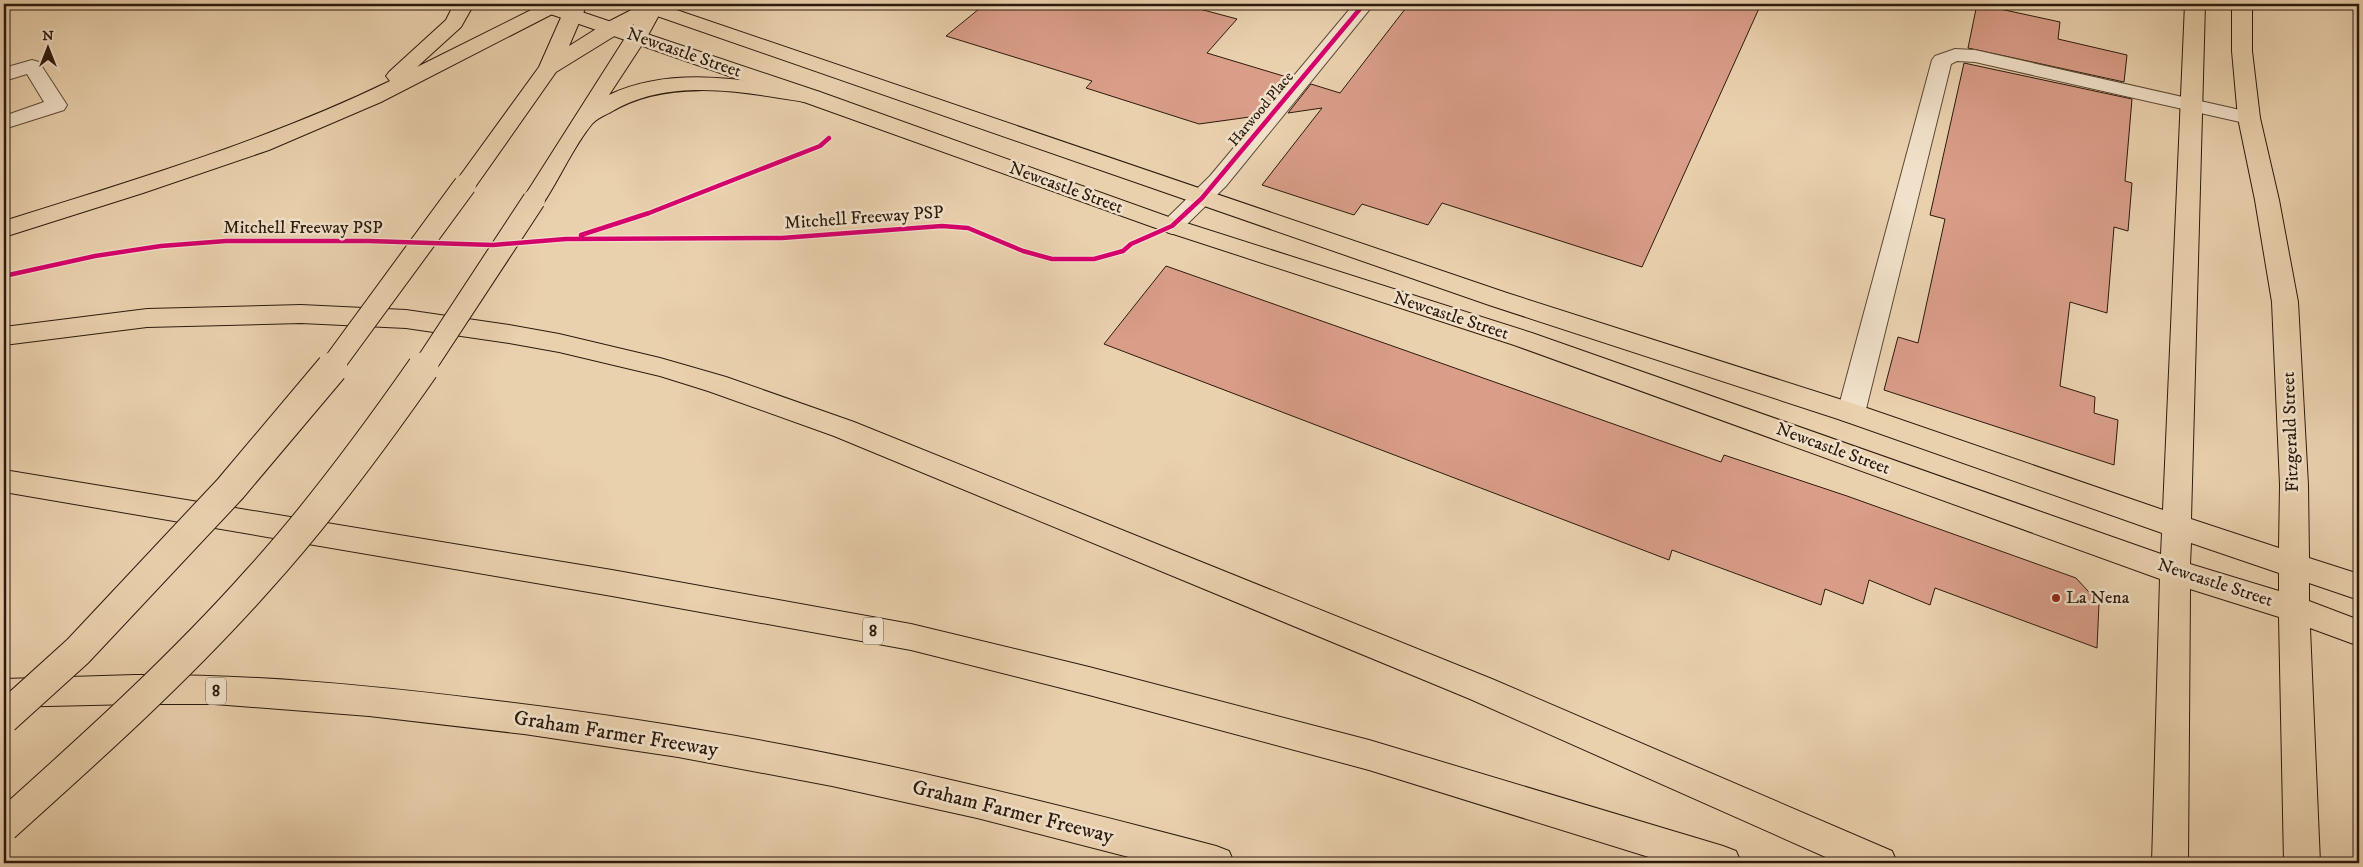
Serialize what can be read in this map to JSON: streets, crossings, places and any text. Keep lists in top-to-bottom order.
{
  "streets": {
    "main road": [
      "Newcastle Street",
      "Fitzgerald Street",
      "8",
      "Graham Farmer Freeway"
    ],
    "street": ["Harwood Place"],
    "cycle path": ["Mitchell Freeway PSP"]
  },
  "crossings": [
    ["Newcastle Street", "Harwood Place"],
    ["Newcastle Street", "Fitzgerald Street"]
  ],
  "places": ["La Nena"],
  "north": "top"
}
